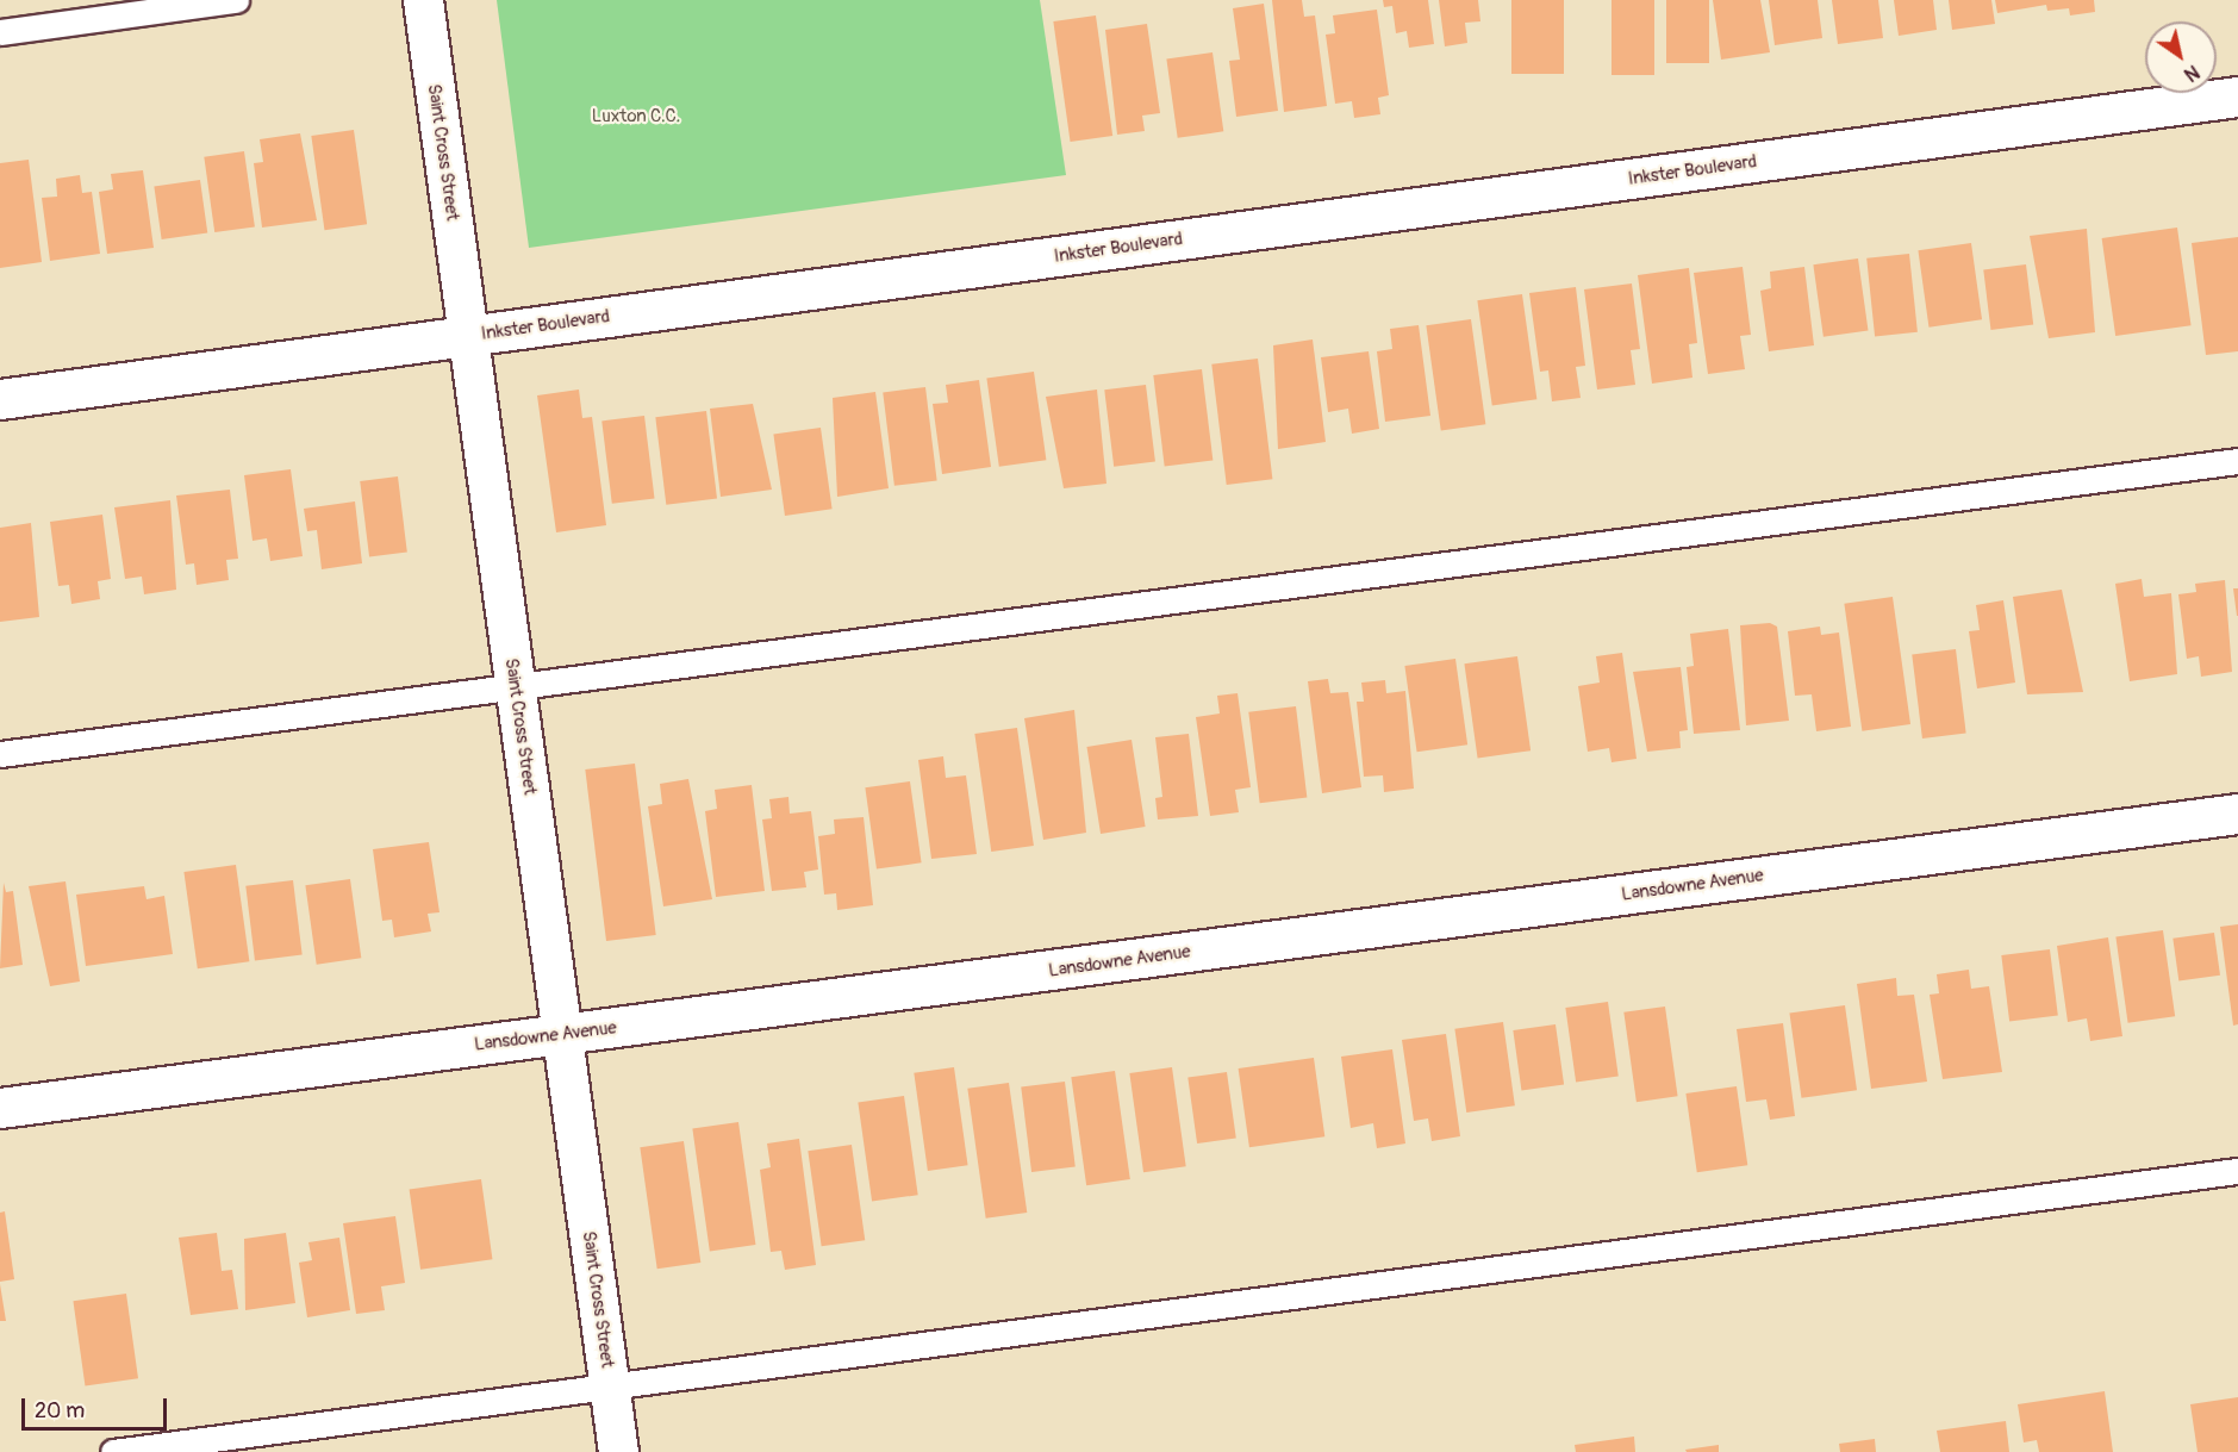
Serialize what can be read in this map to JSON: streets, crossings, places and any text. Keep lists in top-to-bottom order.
{
  "streets": {
    "street": ["Saint Cross Street", "Inkster Boulevard", "Lansdowne Avenue"]
  },
  "crossings": [
    ["Saint Cross Street", "Inkster Boulevard"],
    ["Saint Cross Street", "Lansdowne Avenue"]
  ],
  "parks": ["Luxton C.C."],
  "scale_bar": "20 m",
  "north": "bottom right"
}
